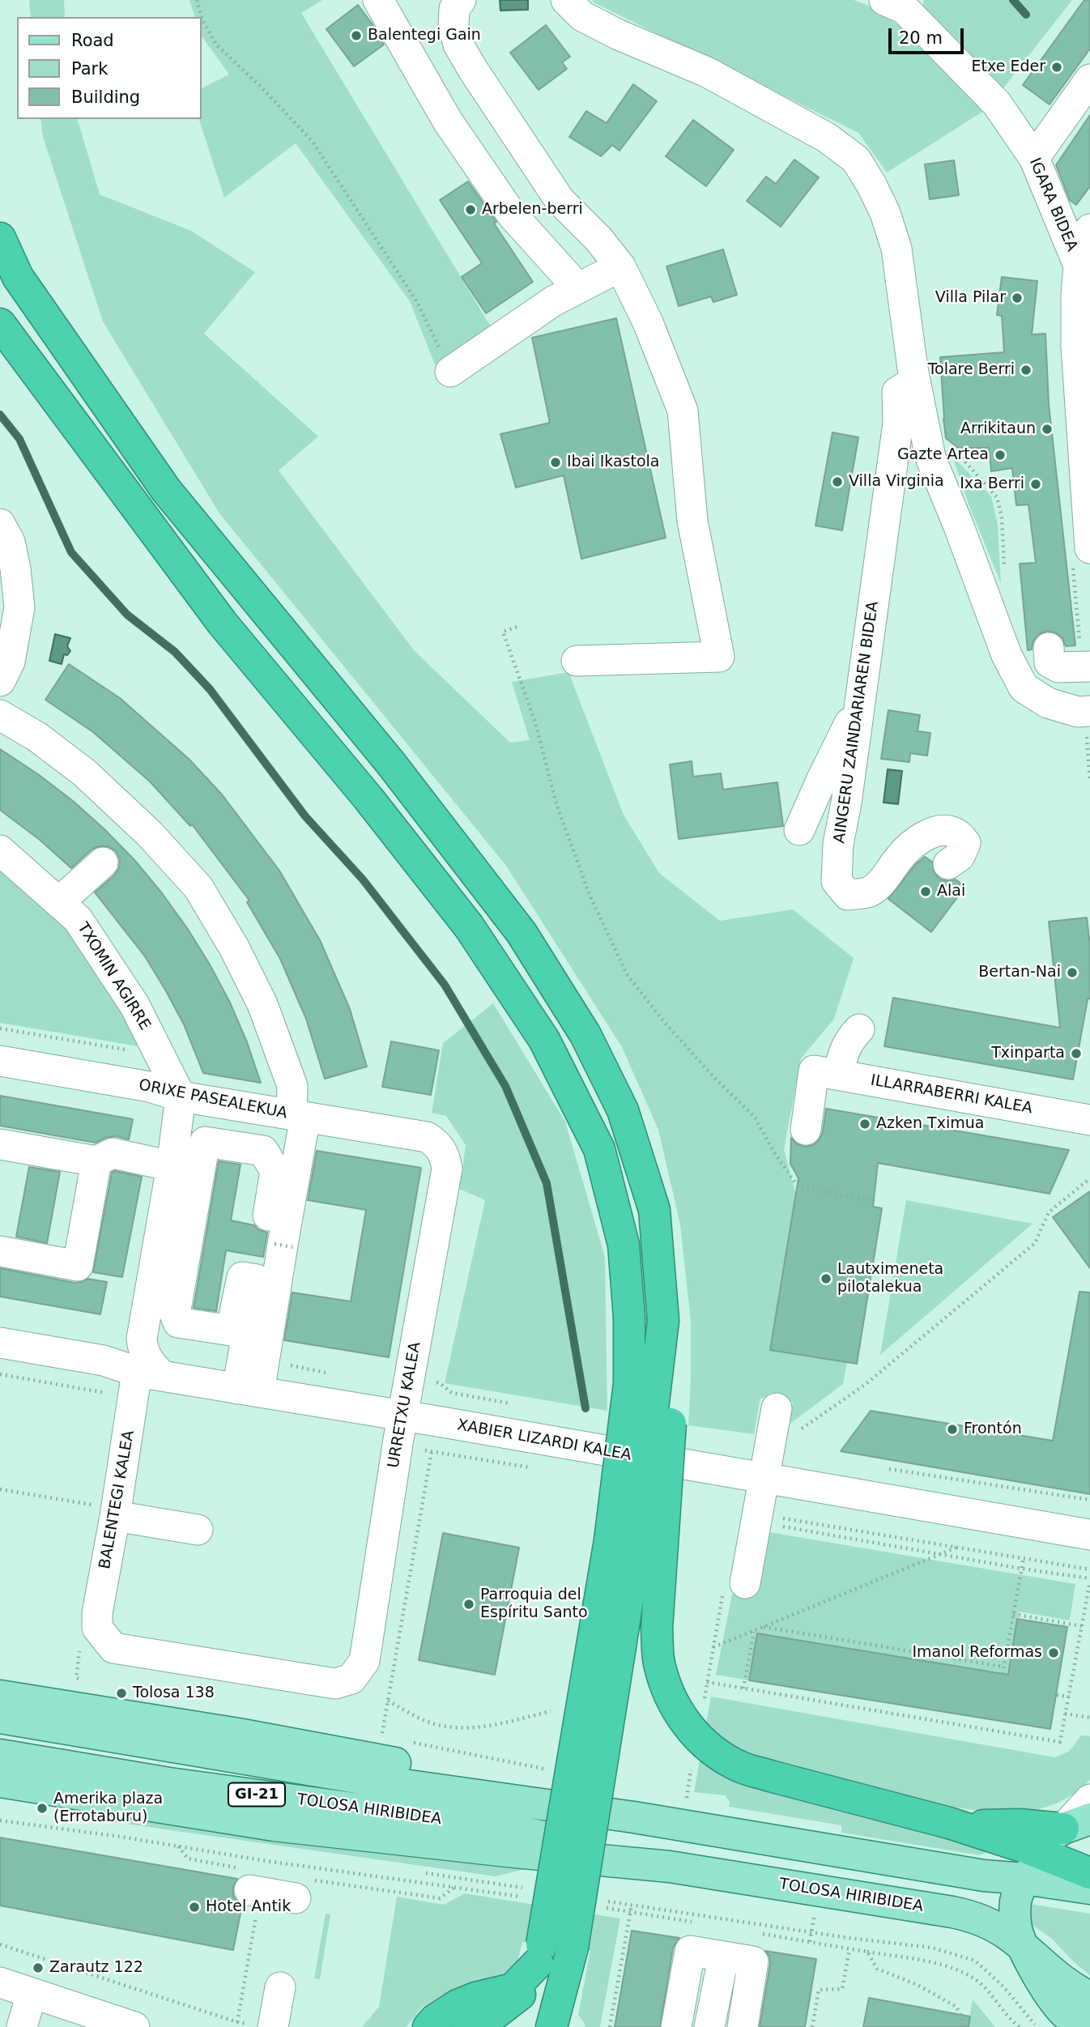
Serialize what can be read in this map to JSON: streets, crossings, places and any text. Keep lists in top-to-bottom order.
{
  "streets": {
    "main road": ["GI-21", "TOLOSA HIRIBIDEA"],
    "street": [
      "IGARA BIDEA",
      "AINGERU ZAINDARIAREN BIDEA",
      "TXOMIN AGIRRE",
      "ILLARRABERRI KALEA",
      "ORIXE PASEALEKUA",
      "URRETXU KALEA",
      "XABIER LIZARDI KALEA",
      "BALENTEGI KALEA"
    ]
  },
  "crossings": [
    ["TXOMIN AGIRRE", "ORIXE PASEALEKUA"],
    ["ORIXE PASEALEKUA", "URRETXU KALEA"],
    ["URRETXU KALEA", "XABIER LIZARDI KALEA"],
    ["URRETXU KALEA", "BALENTEGI KALEA"],
    ["XABIER LIZARDI KALEA", "BALENTEGI KALEA"]
  ],
  "places": [
    "Balentegi Gain",
    "Etxe Eder",
    "Arbelen-berri",
    "Villa Pilar",
    "Tolare Berri",
    "Arrikitaun",
    "Gazte Artea",
    "Ibai Ikastola",
    "Villa Virginia",
    "Ixa Berri",
    "Alai",
    "Bertan-Nai",
    "Txinparta",
    "Azken Tximua",
    "Lautximeneta pilotalekua",
    "Frontón",
    "Parroquia del Espíritu Santo",
    "Imanol Reformas",
    "Tolosa 138",
    "Amerika plaza (Errotaburu)",
    "Hotel Antik",
    "Zarautz 122"
  ],
  "legend": ["Road", "Park", "Building"],
  "scale_bar": "20 m"
}
